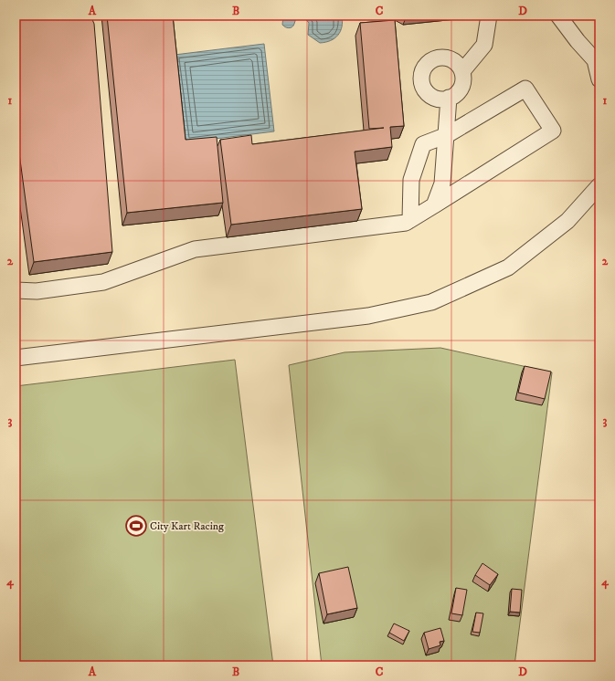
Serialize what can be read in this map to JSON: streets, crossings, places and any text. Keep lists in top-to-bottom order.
{
  "places": {
    "sports": ["City Kart Racing"]
  },
  "grid": {
    "columns": [
      "A",
      "B",
      "C",
      "D"
    ],
    "rows": [
      "1",
      "2",
      "3",
      "4"
    ]
  }
}
